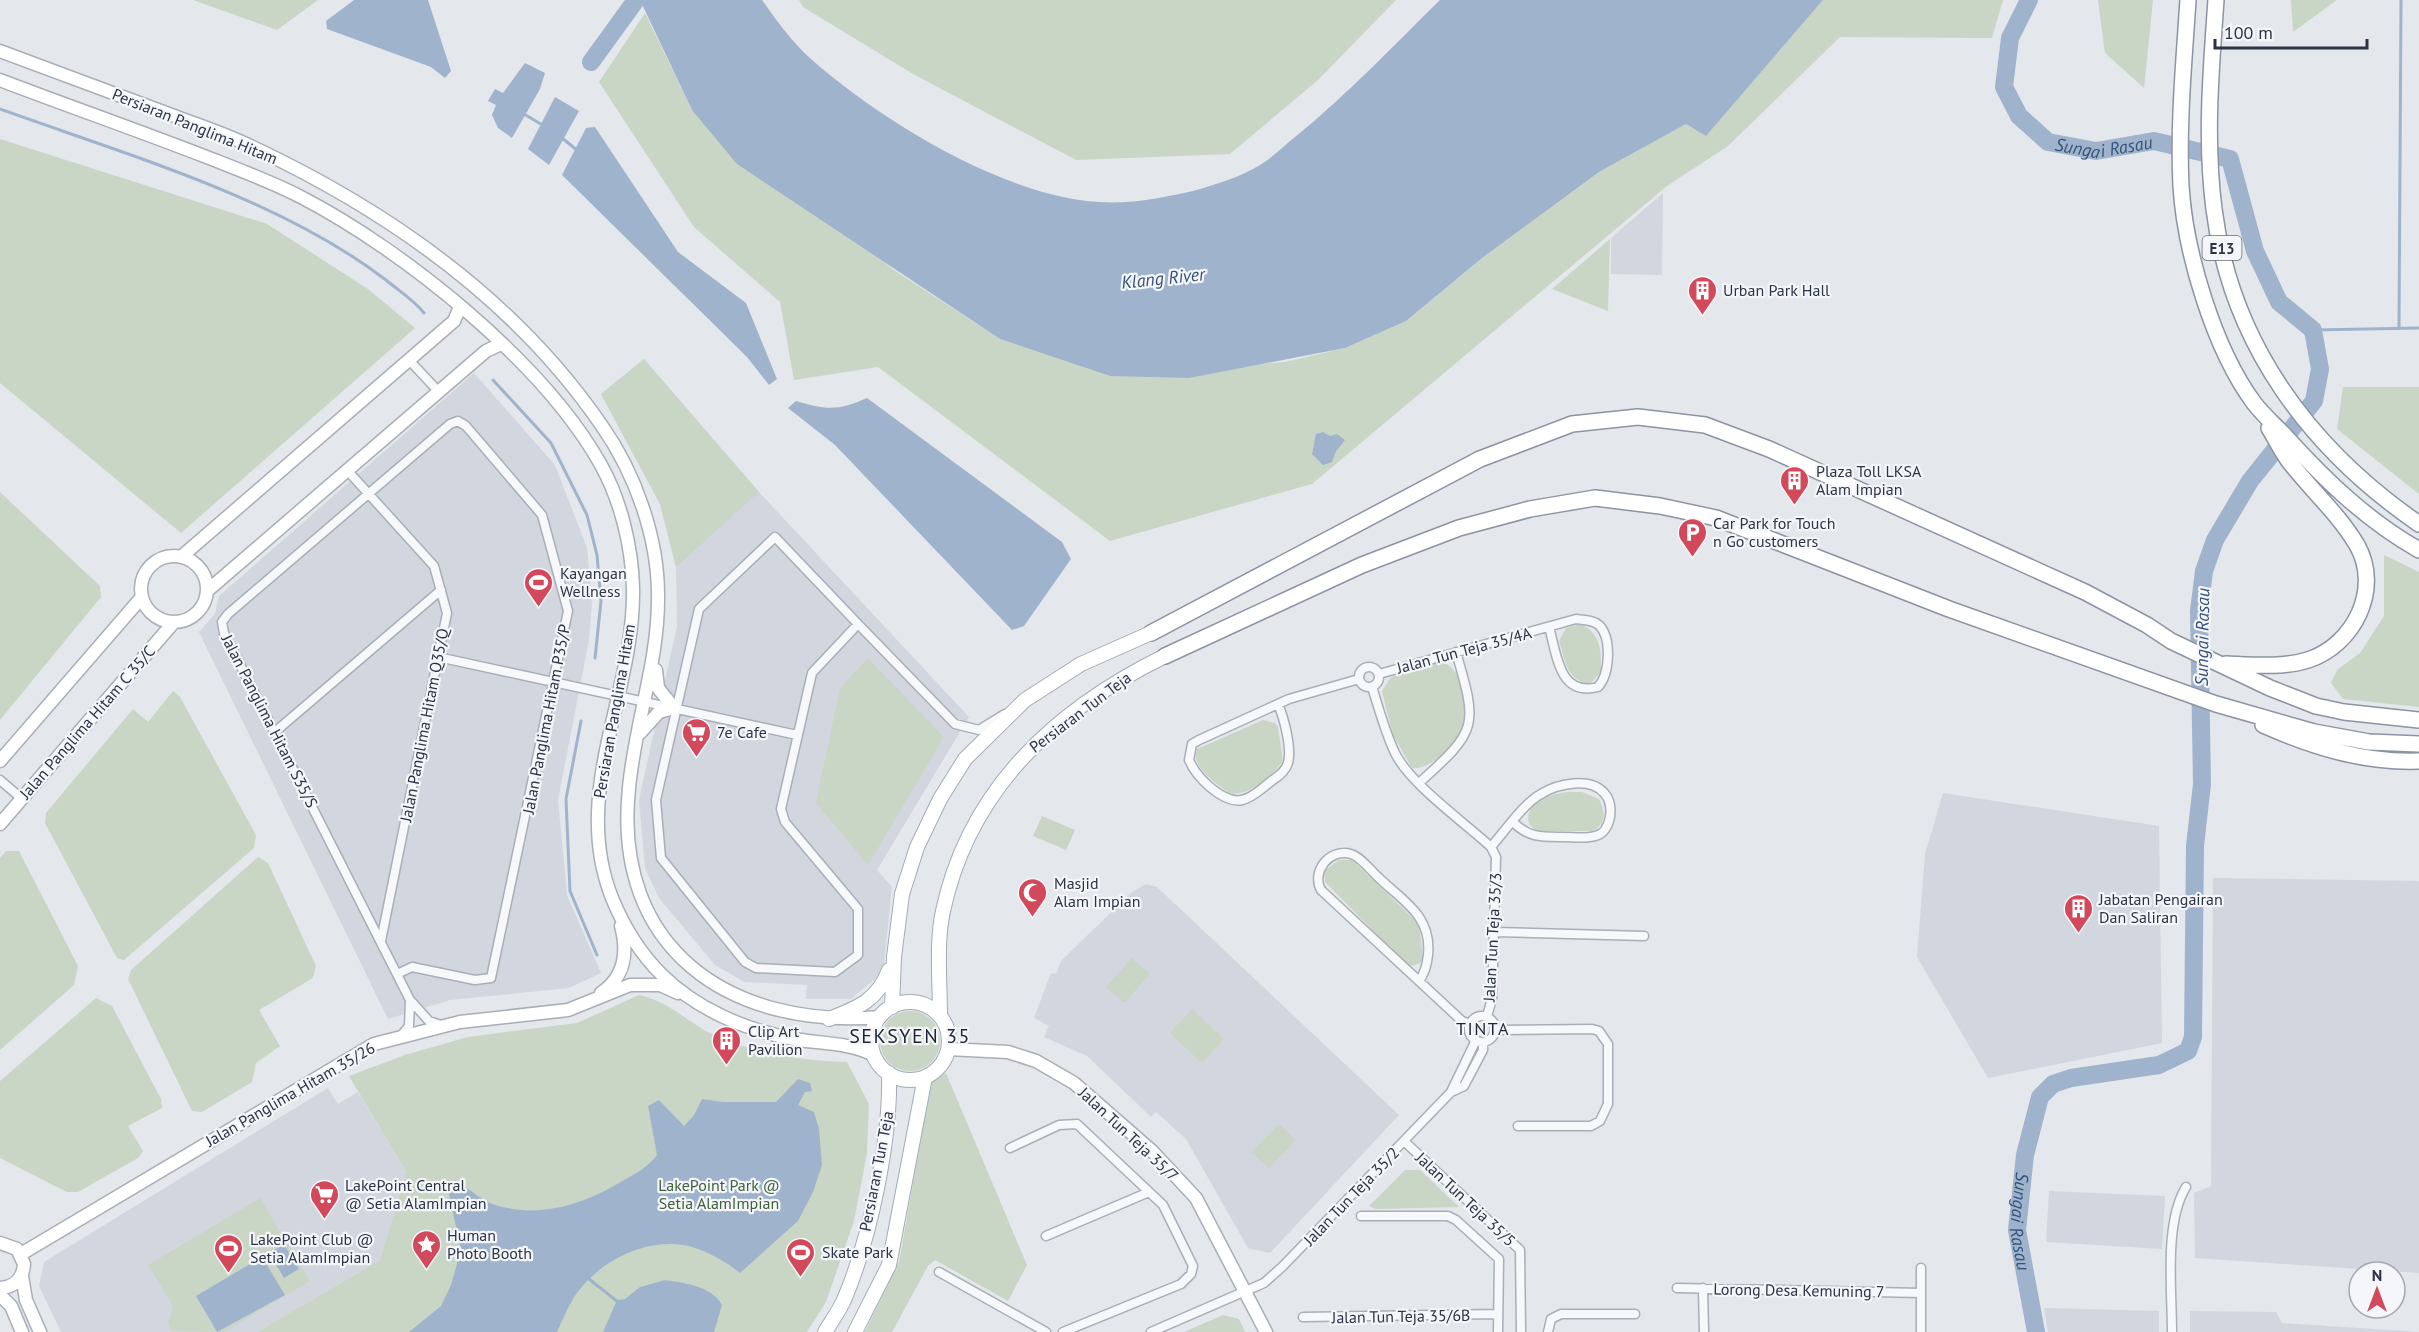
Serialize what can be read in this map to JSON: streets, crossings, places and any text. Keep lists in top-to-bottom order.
{
  "streets": {
    "highway": ["E13"],
    "main road": [
      "Persiaran Panglima Hitam",
      "Persiaran Tun Teja",
      "Jalan Panglima Hitam C 35/C",
      "Jalan Panglima Hitam 35/26",
      "Jalan Tun Teja 35/7"
    ],
    "street": [
      "Jalan Tun Teja 35/4A",
      "Jalan Panglima Hitam P35/P",
      "Jalan Panglima Hitam S35/S",
      "Jalan Panglima Hitam Q35/Q",
      "Jalan Tun Teja 35/3",
      "Jalan Tun Teja 35/2",
      "Jalan Tun Teja 35/5",
      "Lorong Desa Kemuning 7",
      "Jalan Tun Teja 35/6B"
    ]
  },
  "crossings": [
    ["Persiaran Panglima Hitam", "Persiaran Tun Teja"],
    ["Persiaran Panglima Hitam", "Jalan Panglima Hitam 35/26"],
    ["Persiaran Panglima Hitam", "Jalan Tun Teja 35/7"],
    ["Persiaran Tun Teja", "Jalan Tun Teja 35/7"],
    ["Jalan Panglima Hitam P35/P", "Jalan Panglima Hitam S35/S"],
    ["Jalan Panglima Hitam S35/S", "Jalan Panglima Hitam Q35/Q"],
    ["Jalan Panglima Hitam S35/S", "Jalan Panglima Hitam 35/26"],
    ["Jalan Tun Teja 35/3", "Jalan Tun Teja 35/2"],
    ["Jalan Tun Teja 35/7", "Jalan Tun Teja 35/2"],
    ["Jalan Tun Teja 35/2", "Jalan Tun Teja 35/5"]
  ],
  "districts": ["TINTA", "SEKSYEN 35"],
  "water": ["Sungai Rasau", "Klang River"],
  "parks": ["LakePoint Park @ Setia AlamImpian"],
  "places": {
    "building": [
      "Urban Park Hall",
      "Plaza Toll LKSA Alam Impian",
      "Jabatan Pengairan Dan Saliran",
      "Clip Art Pavilion"
    ],
    "parking": ["Car Park for Touch n Go customers"],
    "sports": ["Kayangan Wellness", "LakePoint Club @ Setia AlamImpian", "Skate Park"],
    "supermarket": ["7e Cafe", "LakePoint Central @ Setia AlamImpian"],
    "mosque": ["Masjid Alam Impian"],
    "place": ["Human Photo Booth"]
  },
  "scale_bar": "100 m",
  "north": "top"
}
